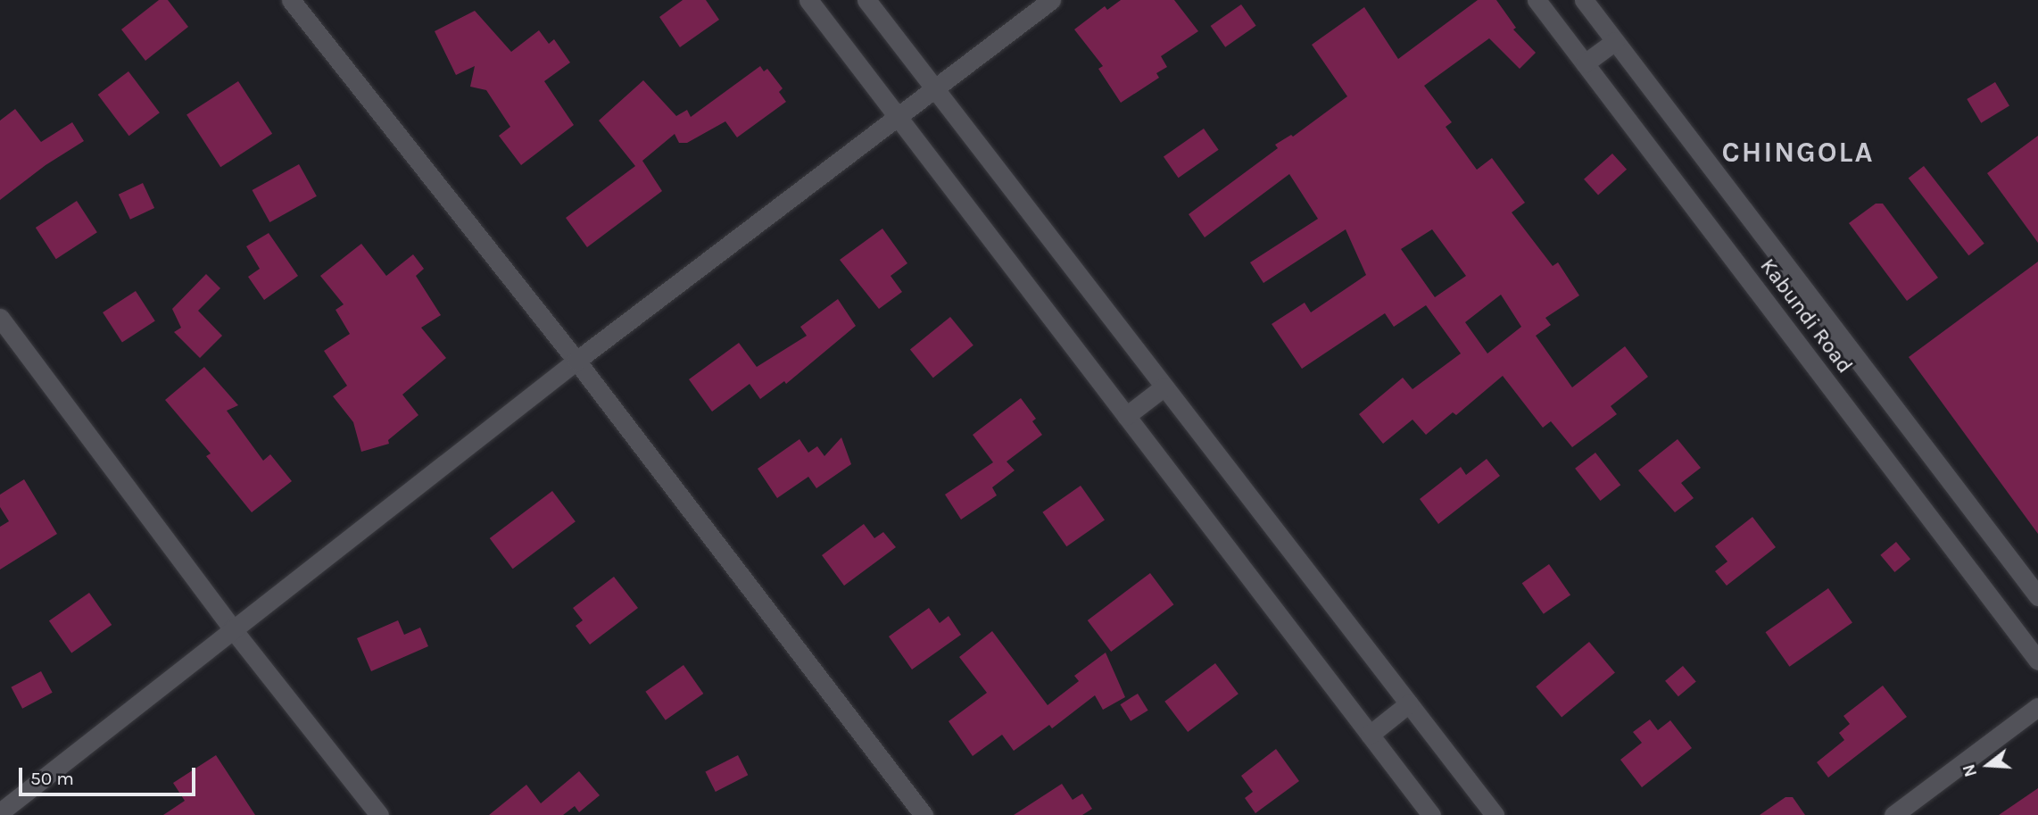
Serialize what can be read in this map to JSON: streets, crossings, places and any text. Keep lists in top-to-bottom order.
{
  "streets": {
    "street": ["Kabundi Road"]
  },
  "districts": ["CHINGOLA"],
  "scale_bar": "50 m",
  "north": "left"
}
